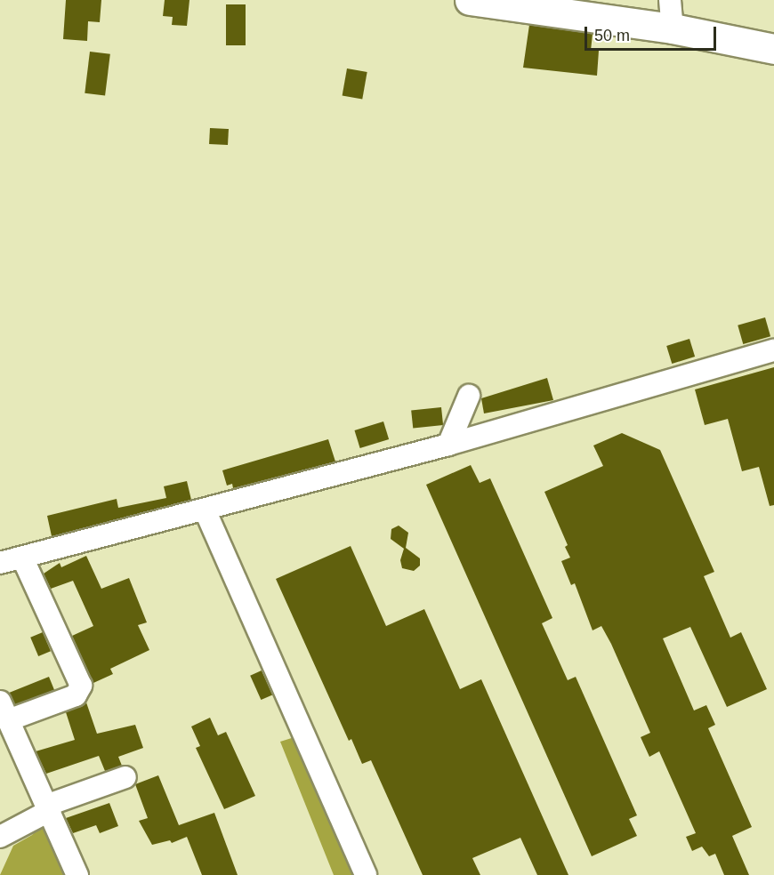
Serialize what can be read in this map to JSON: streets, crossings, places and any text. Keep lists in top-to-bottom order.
{
  "scale_bar": "50 m"
}
